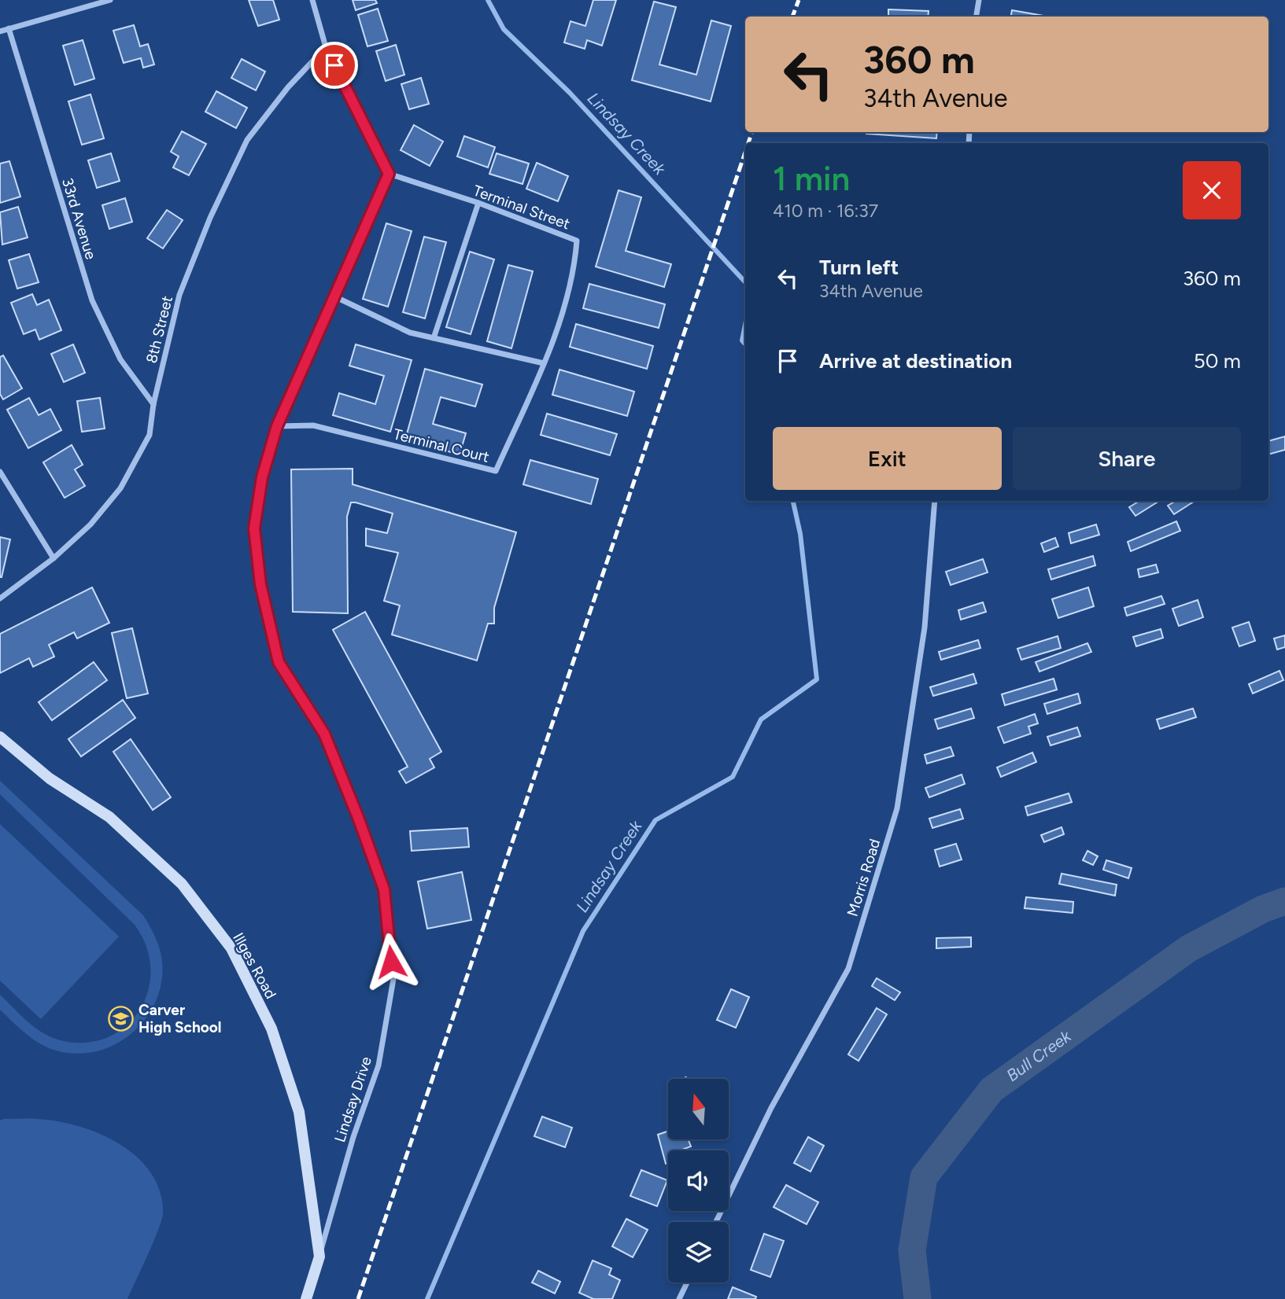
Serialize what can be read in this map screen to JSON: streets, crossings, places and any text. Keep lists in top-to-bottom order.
{
  "streets": {
    "street": [
      "Terminal Street",
      "33rd Avenue",
      "8th Street",
      "Terminal Court",
      "Morris Road",
      "Illges Road",
      "Lindsay Drive"
    ]
  },
  "crossings": [
    ["Terminal Street", "Terminal Court"],
    ["Terminal Street", "Lindsay Drive"],
    ["33rd Avenue", "8th Street"],
    ["Terminal Court", "Lindsay Drive"],
    ["Illges Road", "Lindsay Drive"]
  ],
  "water": ["Lindsay Creek", "Bull Creek"],
  "places": {
    "school or university": ["Carver High School"]
  },
  "north": "top",
  "page": {
    "turn": ["360 m", "34th Avenue"],
    "heading": ["1 min", "410 m · 16:37"],
    "list": [
      {
        "name": "Turn left",
        "note": "34th Avenue",
        "value": "360 m"
      },
      {
        "name": "Arrive at destination",
        "value": "50 m"
      }
    ],
    "buttons": ["Exit", "Share"]
  }
}
